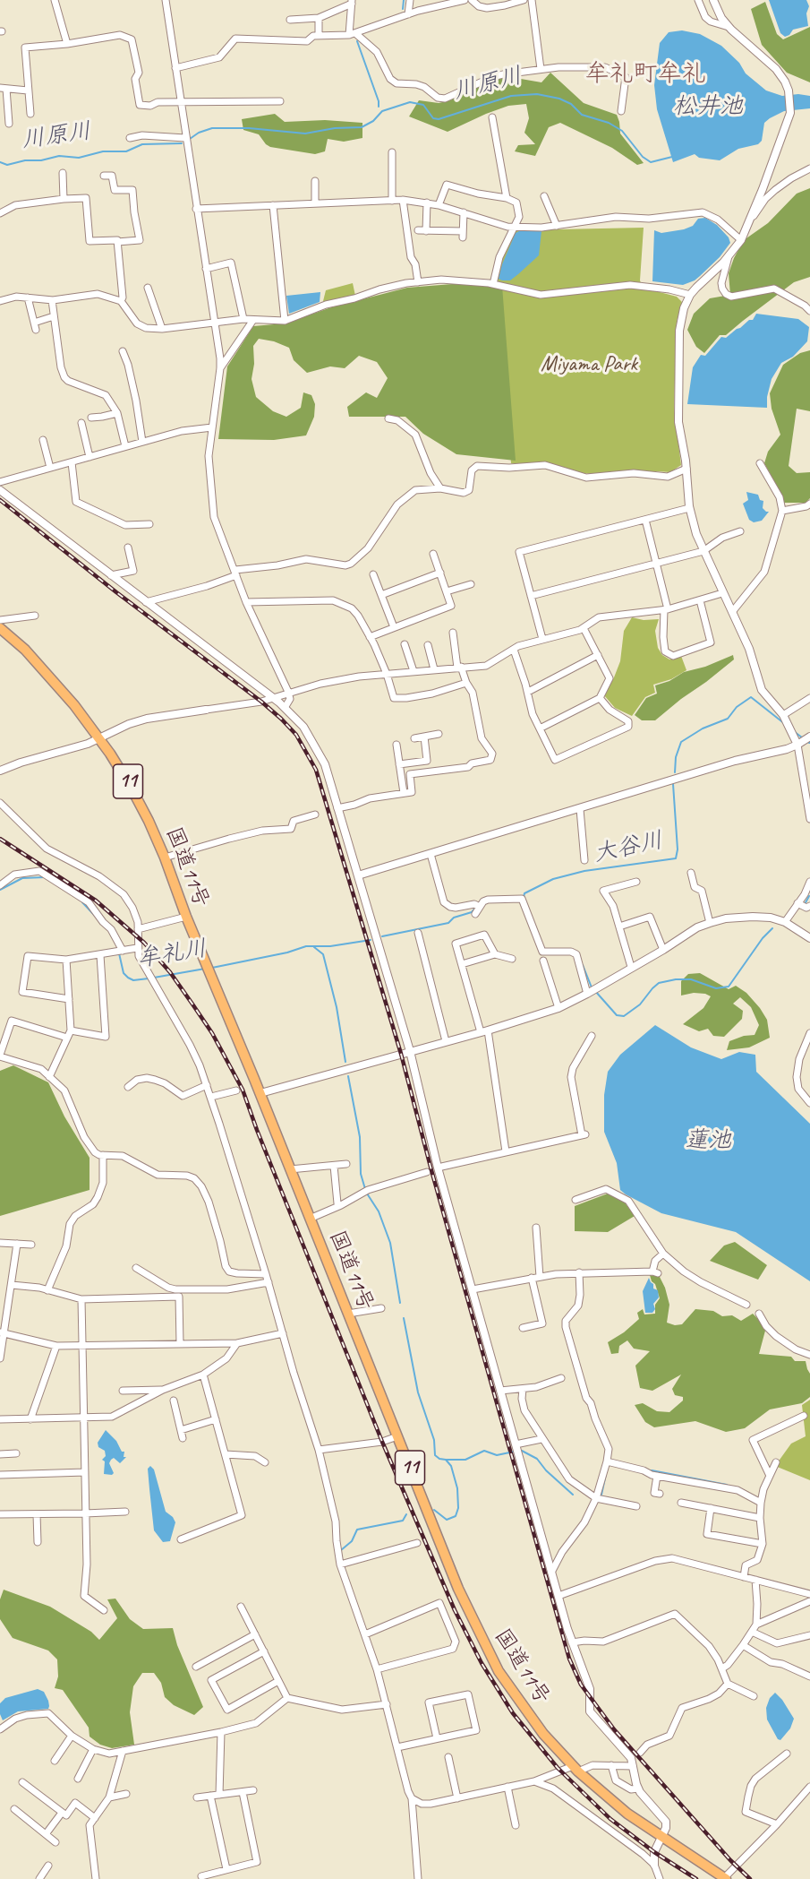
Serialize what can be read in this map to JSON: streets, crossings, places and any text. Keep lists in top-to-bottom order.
{
  "streets": {
    "highway": ["11", "国道11号"]
  },
  "districts": ["牟礼町牟礼"],
  "water": [
    "川原川",
    "松井池",
    "大谷川",
    "牟礼川",
    "蓮池"
  ],
  "parks": ["Miyama Park"]
}
